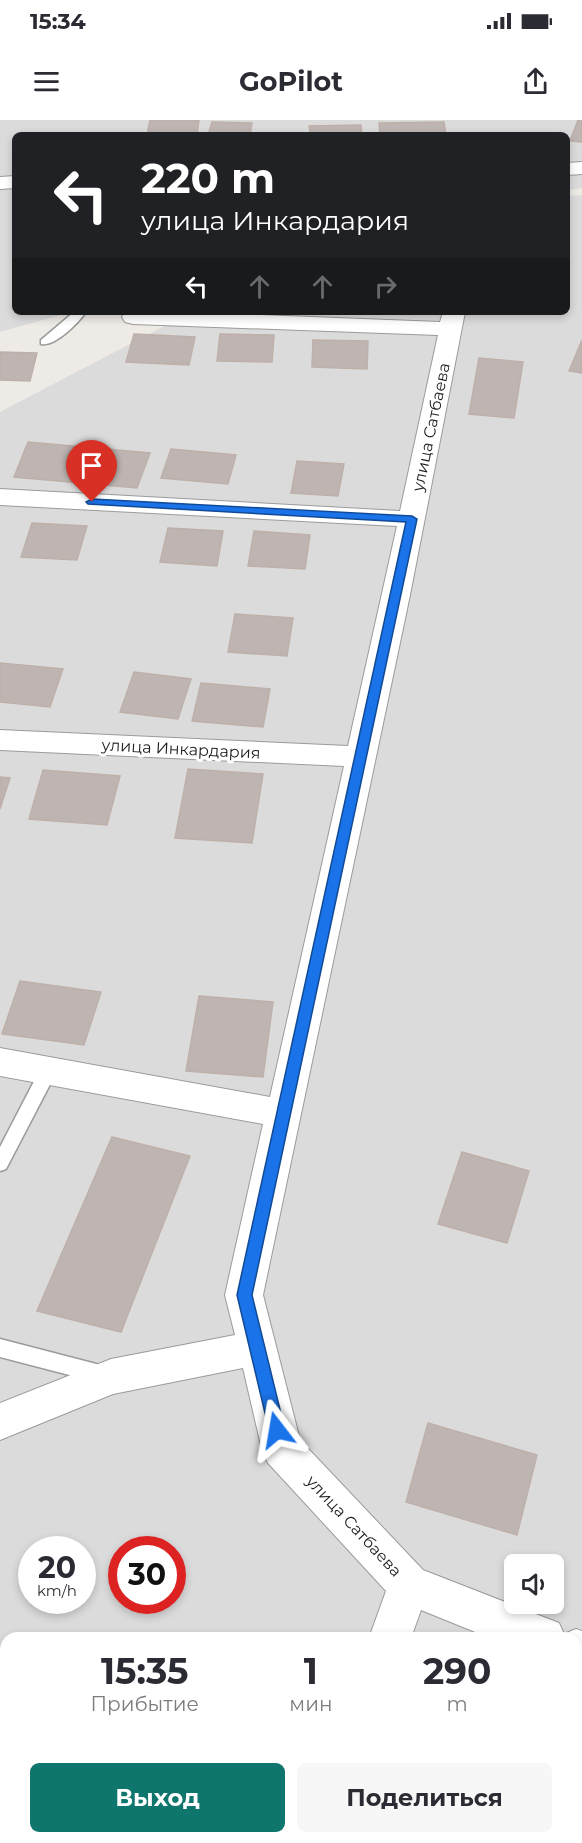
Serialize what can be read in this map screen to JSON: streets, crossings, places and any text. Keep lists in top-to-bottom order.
{
  "streets": {
    "street": ["улица Сатбаева", "улица Инкардария"]
  },
  "crossings": [
    ["улица Сатбаева", "улица Инкардария"]
  ],
  "page": {
    "status": "15:34",
    "header": "GoPilot",
    "turn": ["220 m", "улица Инкардария"],
    "speed": "20 km/h",
    "limit": "30",
    "eta": [
      "15:35",
      "Прибытие",
      "1",
      "мин",
      "290",
      "m"
    ],
    "buttons": ["Выход", "Поделиться"]
  }
}
